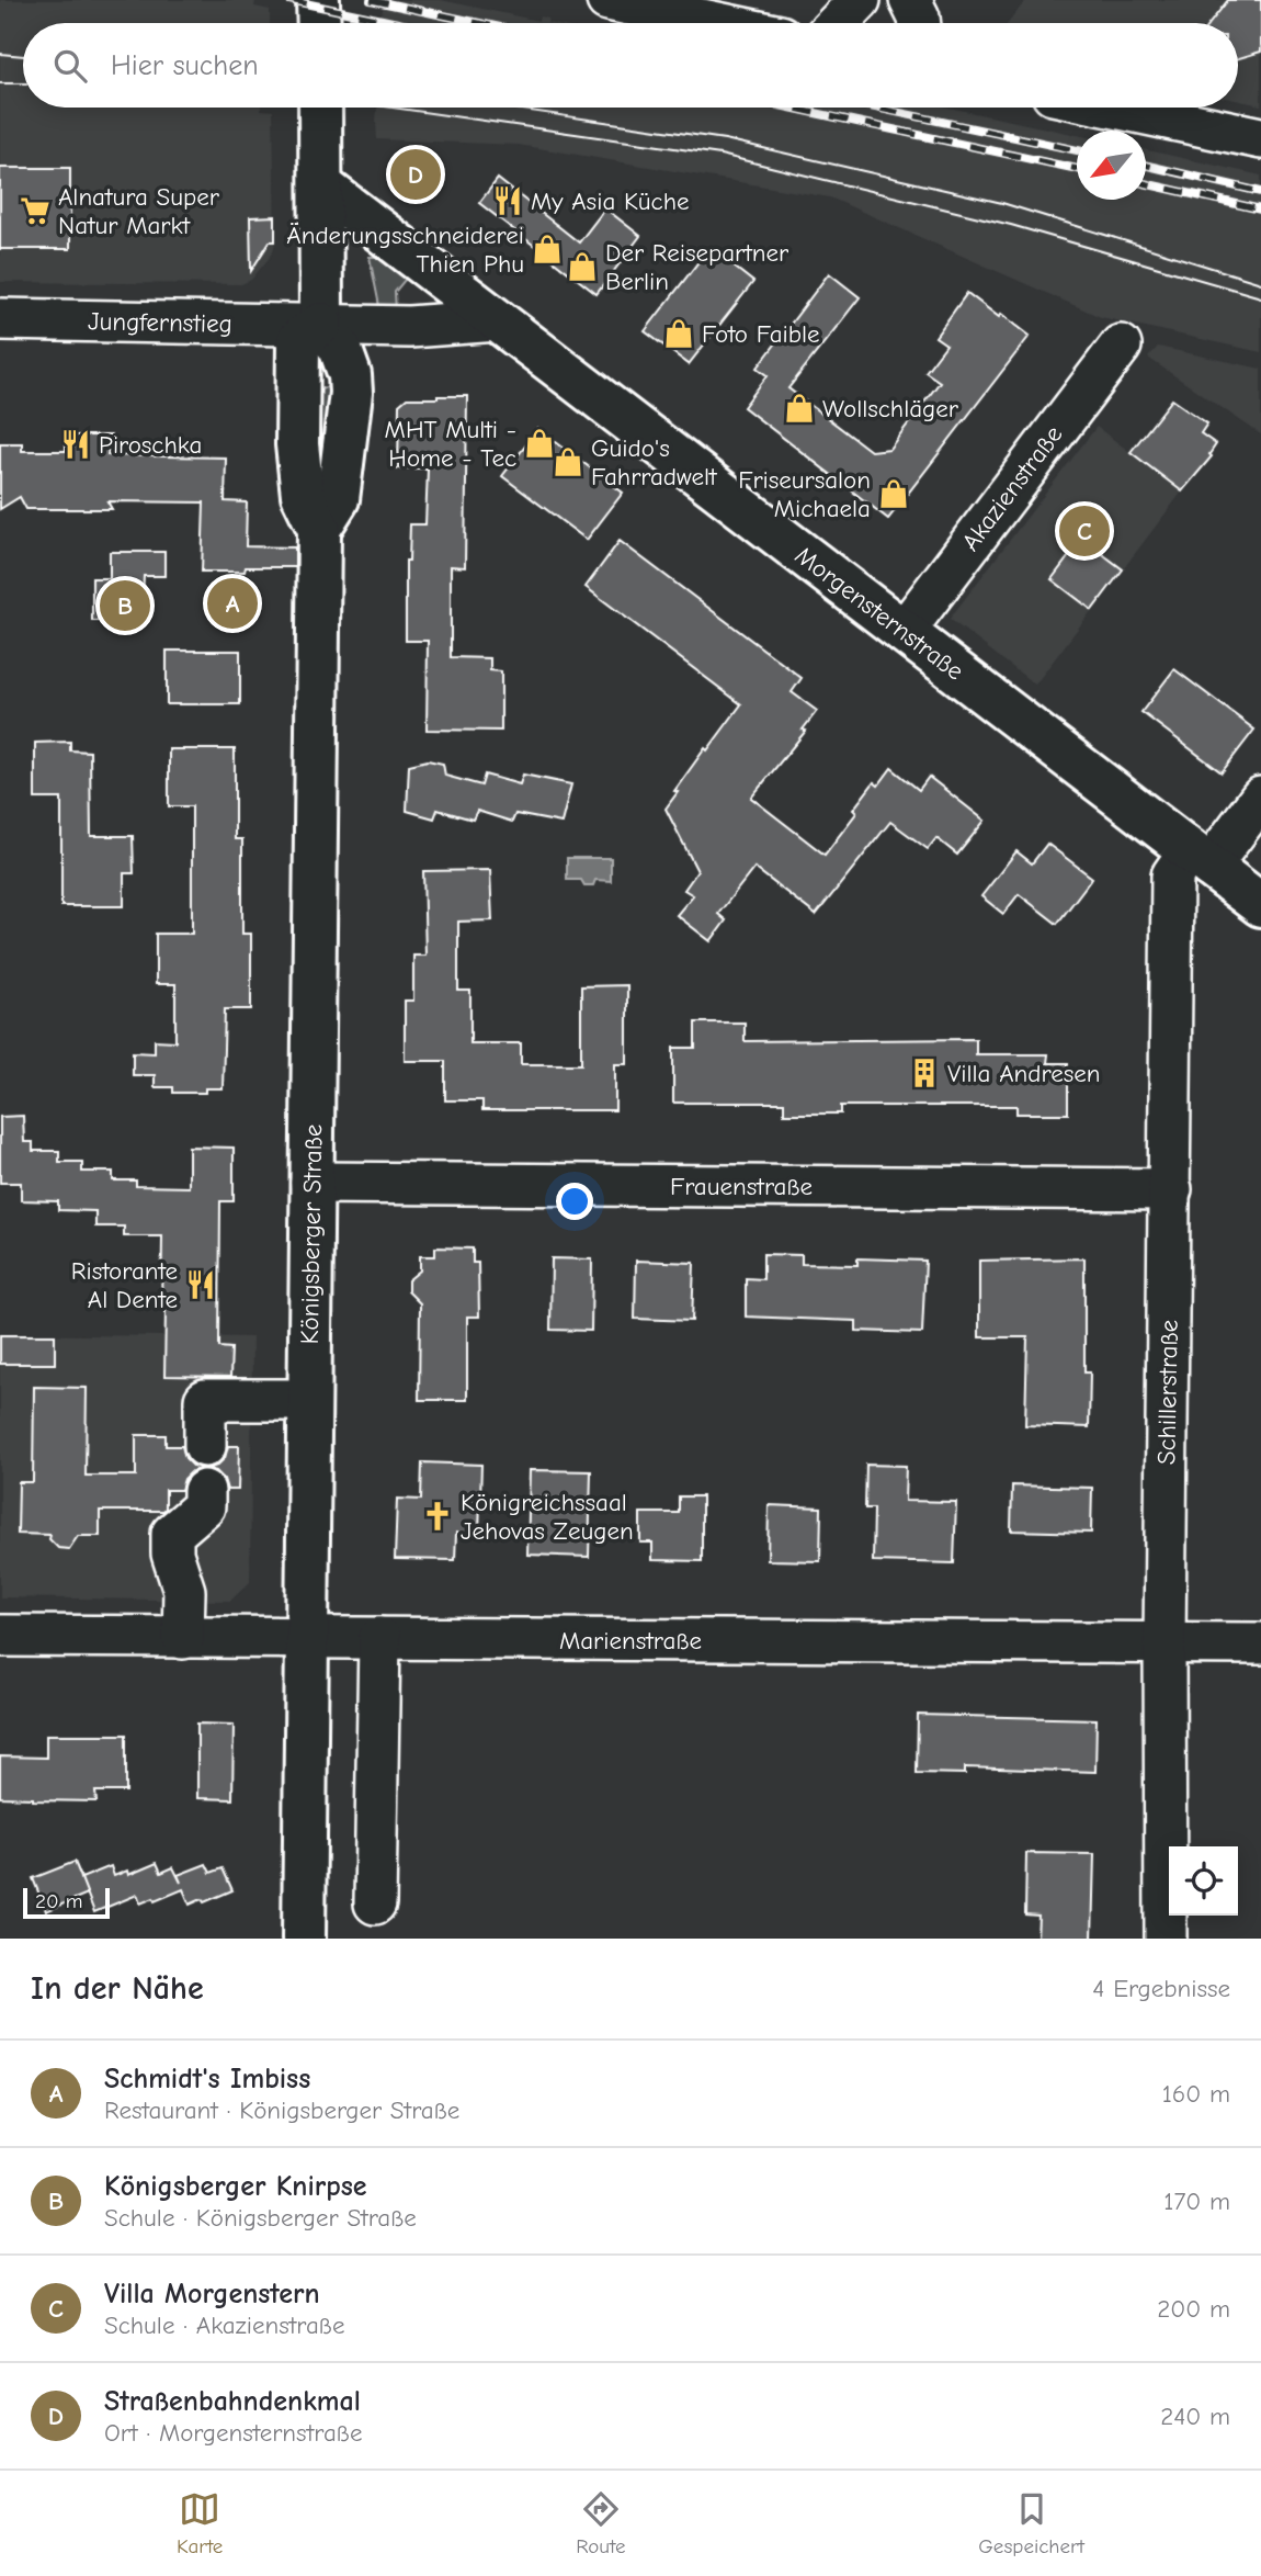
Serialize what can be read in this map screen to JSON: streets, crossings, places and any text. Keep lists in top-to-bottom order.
{
  "streets": {
    "main road": ["Morgensternstraße", "Königsberger Straße"],
    "street": [
      "Jungfernstieg",
      "Akazienstraße",
      "Frauenstraße",
      "Schillerstraße",
      "Marienstraße"
    ]
  },
  "crossings": [
    ["Jungfernstieg", "Königsberger Straße"],
    ["Akazienstraße", "Morgensternstraße"],
    ["Morgensternstraße", "Schillerstraße"],
    ["Frauenstraße", "Königsberger Straße"],
    ["Frauenstraße", "Schillerstraße"],
    ["Königsberger Straße", "Marienstraße"],
    ["Schillerstraße", "Marienstraße"]
  ],
  "places": {
    "restaurant": ["My Asia Küche", "Piroschka", "Ristorante Al Dente"],
    "supermarket": ["Alnatura Super Natur Markt"],
    "shop": [
      "Änderungsschneiderei Thien Phu",
      "Der Reisepartner Berlin",
      "Foto Faible",
      "Wollschläger",
      "MHT Multi - Home - Tec",
      "Guido's Fahrradwelt",
      "Friseursalon Michaela"
    ],
    "building": ["Villa Andresen"],
    "church": ["Königreichssaal Jehovas Zeugen"]
  },
  "scale_bar": "20 m",
  "north": "bottom left",
  "page": {
    "search": "Hier suchen",
    "pins": [
      "D",
      "C",
      "A",
      "B"
    ],
    "scale": "20 m",
    "heading": ["In der Nähe", "4 Ergebnisse"],
    "list": [
      {
        "mark": "A",
        "name": "Schmidt's Imbiss",
        "note": "Restaurant · Königsberger Straße",
        "value": "160 m"
      },
      {
        "mark": "B",
        "name": "Königsberger Knirpse",
        "note": "Schule · Königsberger Straße",
        "value": "170 m"
      },
      {
        "mark": "C",
        "name": "Villa Morgenstern",
        "note": "Schule · Akazienstraße",
        "value": "200 m"
      },
      {
        "mark": "D",
        "name": "Straßenbahndenkmal",
        "note": "Ort · Morgensternstraße",
        "value": "240 m"
      }
    ],
    "nav": ["Karte", "Route", "Gespeichert"]
  }
}
